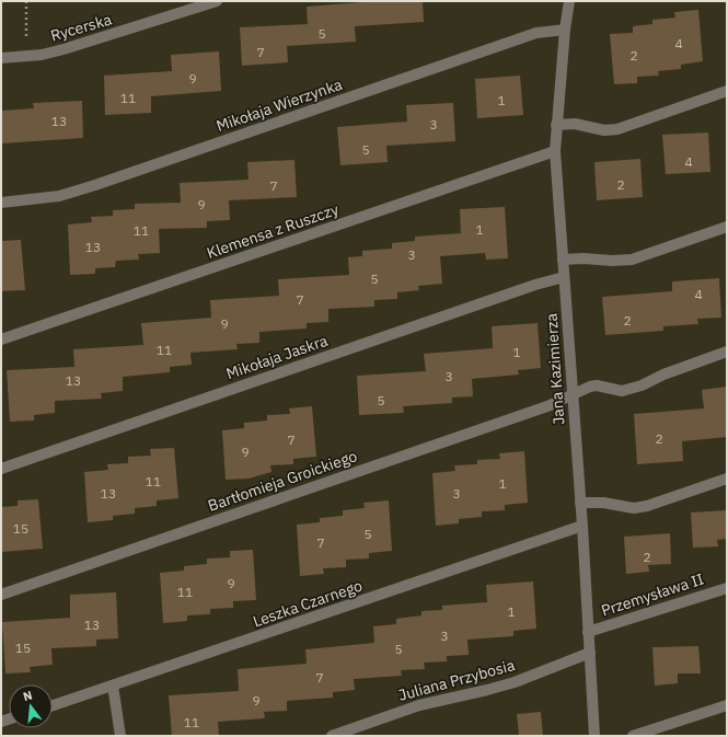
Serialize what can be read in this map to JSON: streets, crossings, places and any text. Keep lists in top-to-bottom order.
{
  "streets": {
    "street": [
      "Rycerska",
      "Mikołaja Wierzynka",
      "Klemensa z Ruszczy",
      "Mikołaja Jaskra",
      "Jana Kazimierza",
      "Bartłomieja Groickiego",
      "Przemysława II",
      "Leszka Czarnego",
      "Juliana Przybosia"
    ]
  },
  "crossings": [
    ["Mikołaja Wierzynka", "Jana Kazimierza"],
    ["Klemensa z Ruszczy", "Jana Kazimierza"],
    ["Mikołaja Jaskra", "Jana Kazimierza"],
    ["Jana Kazimierza", "Bartłomieja Groickiego"],
    ["Jana Kazimierza", "Przemysława II"],
    ["Jana Kazimierza", "Leszka Czarnego"],
    ["Jana Kazimierza", "Juliana Przybosia"]
  ],
  "house_numbers": [
    "5",
    "4",
    "7",
    "2",
    "9",
    "11",
    "1",
    "13",
    "3",
    "5",
    "4",
    "2",
    "7",
    "9",
    "1",
    "11",
    "13",
    "3",
    "5",
    "4",
    "7",
    "2",
    "9",
    "11",
    "1",
    "3",
    "13",
    "5",
    "2",
    "7",
    "9",
    "11",
    "1",
    "13",
    "3",
    "15",
    "5",
    "7",
    "2",
    "9",
    "11",
    "1",
    "13",
    "3",
    "15",
    "5",
    "7",
    "9",
    "11"
  ],
  "north": "top"
}
